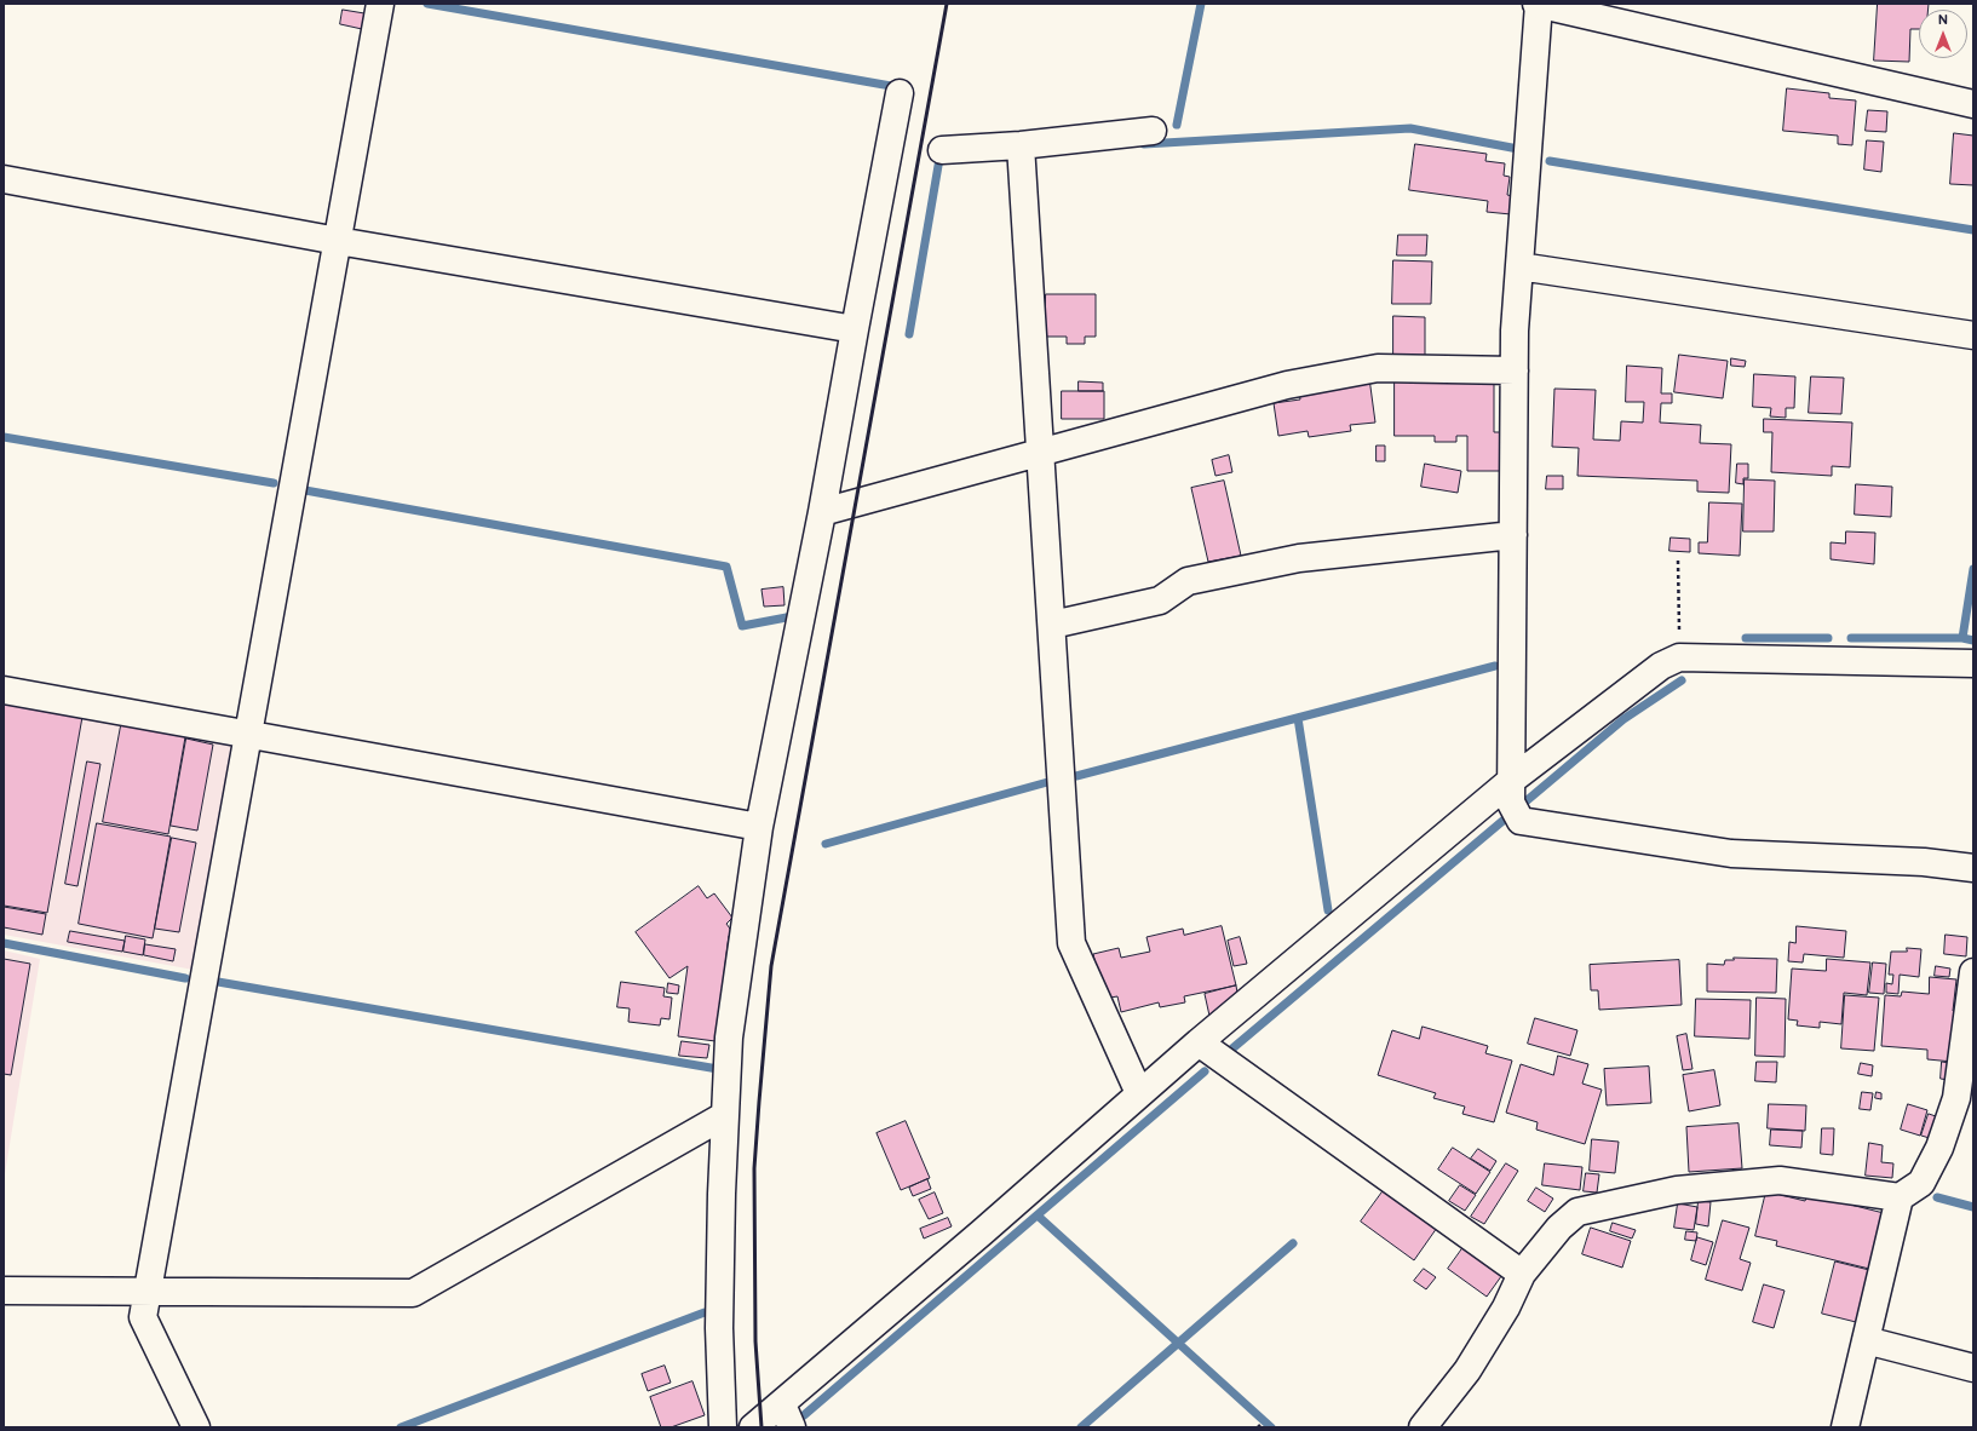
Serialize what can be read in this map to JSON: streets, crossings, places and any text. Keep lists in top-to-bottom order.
{
  "north": "top"
}
